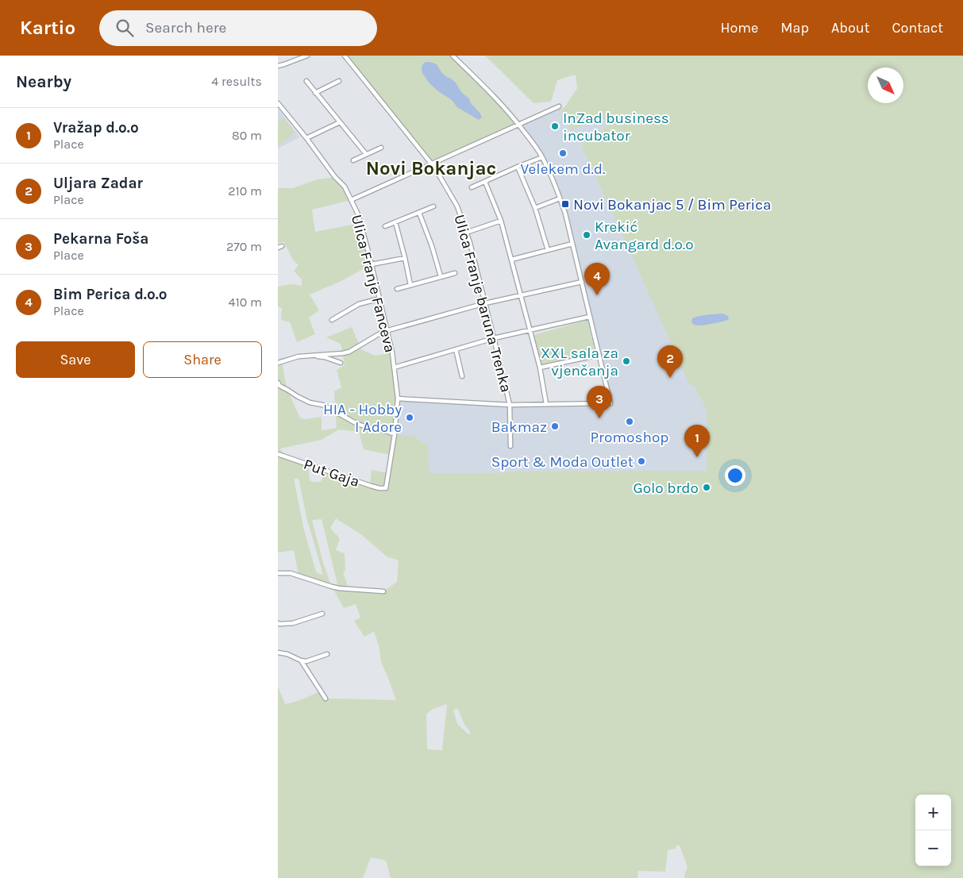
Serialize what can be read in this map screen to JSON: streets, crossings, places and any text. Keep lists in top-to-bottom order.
{
  "streets": {
    "street": ["Ulica Franje Fanceva", "Ulica Franje baruna Trenka", "Put Gaja"]
  },
  "crossings": [
    ["Ulica Franje Fanceva", "Put Gaja"]
  ],
  "districts": ["Novi Bokanjac"],
  "places": {
    "other": [
      "InZad business incubator",
      "Velekem d.d.",
      "Krekić Avangard d.o.o",
      "XXL sala za vjenčanja",
      "HIA - Hobby I Adore",
      "Promoshop",
      "Bakmaz",
      "Sport & Moda Outlet",
      "Golo brdo"
    ],
    "transit": ["Novi Bokanjac 5 / Bim Perica"]
  },
  "north": "bottom right",
  "page": {
    "header": "Kartio",
    "search": "Search here",
    "nav": [
      "Home",
      "Map",
      "About",
      "Contact"
    ],
    "heading": ["Nearby", "4 results"],
    "list": [
      {
        "mark": "1",
        "name": "Vražap d.o.o",
        "note": "Place",
        "value": "80 m"
      },
      {
        "mark": "2",
        "name": "Uljara Zadar",
        "note": "Place",
        "value": "210 m"
      },
      {
        "mark": "3",
        "name": "Pekarna Foša",
        "note": "Place",
        "value": "270 m"
      },
      {
        "mark": "4",
        "name": "Bim Perica d.o.o",
        "note": "Place",
        "value": "410 m"
      }
    ],
    "pins": [
      "4",
      "2",
      "3",
      "1"
    ],
    "buttons": ["Save", "Share"],
    "map_buttons": ["+", "−"]
  }
}
